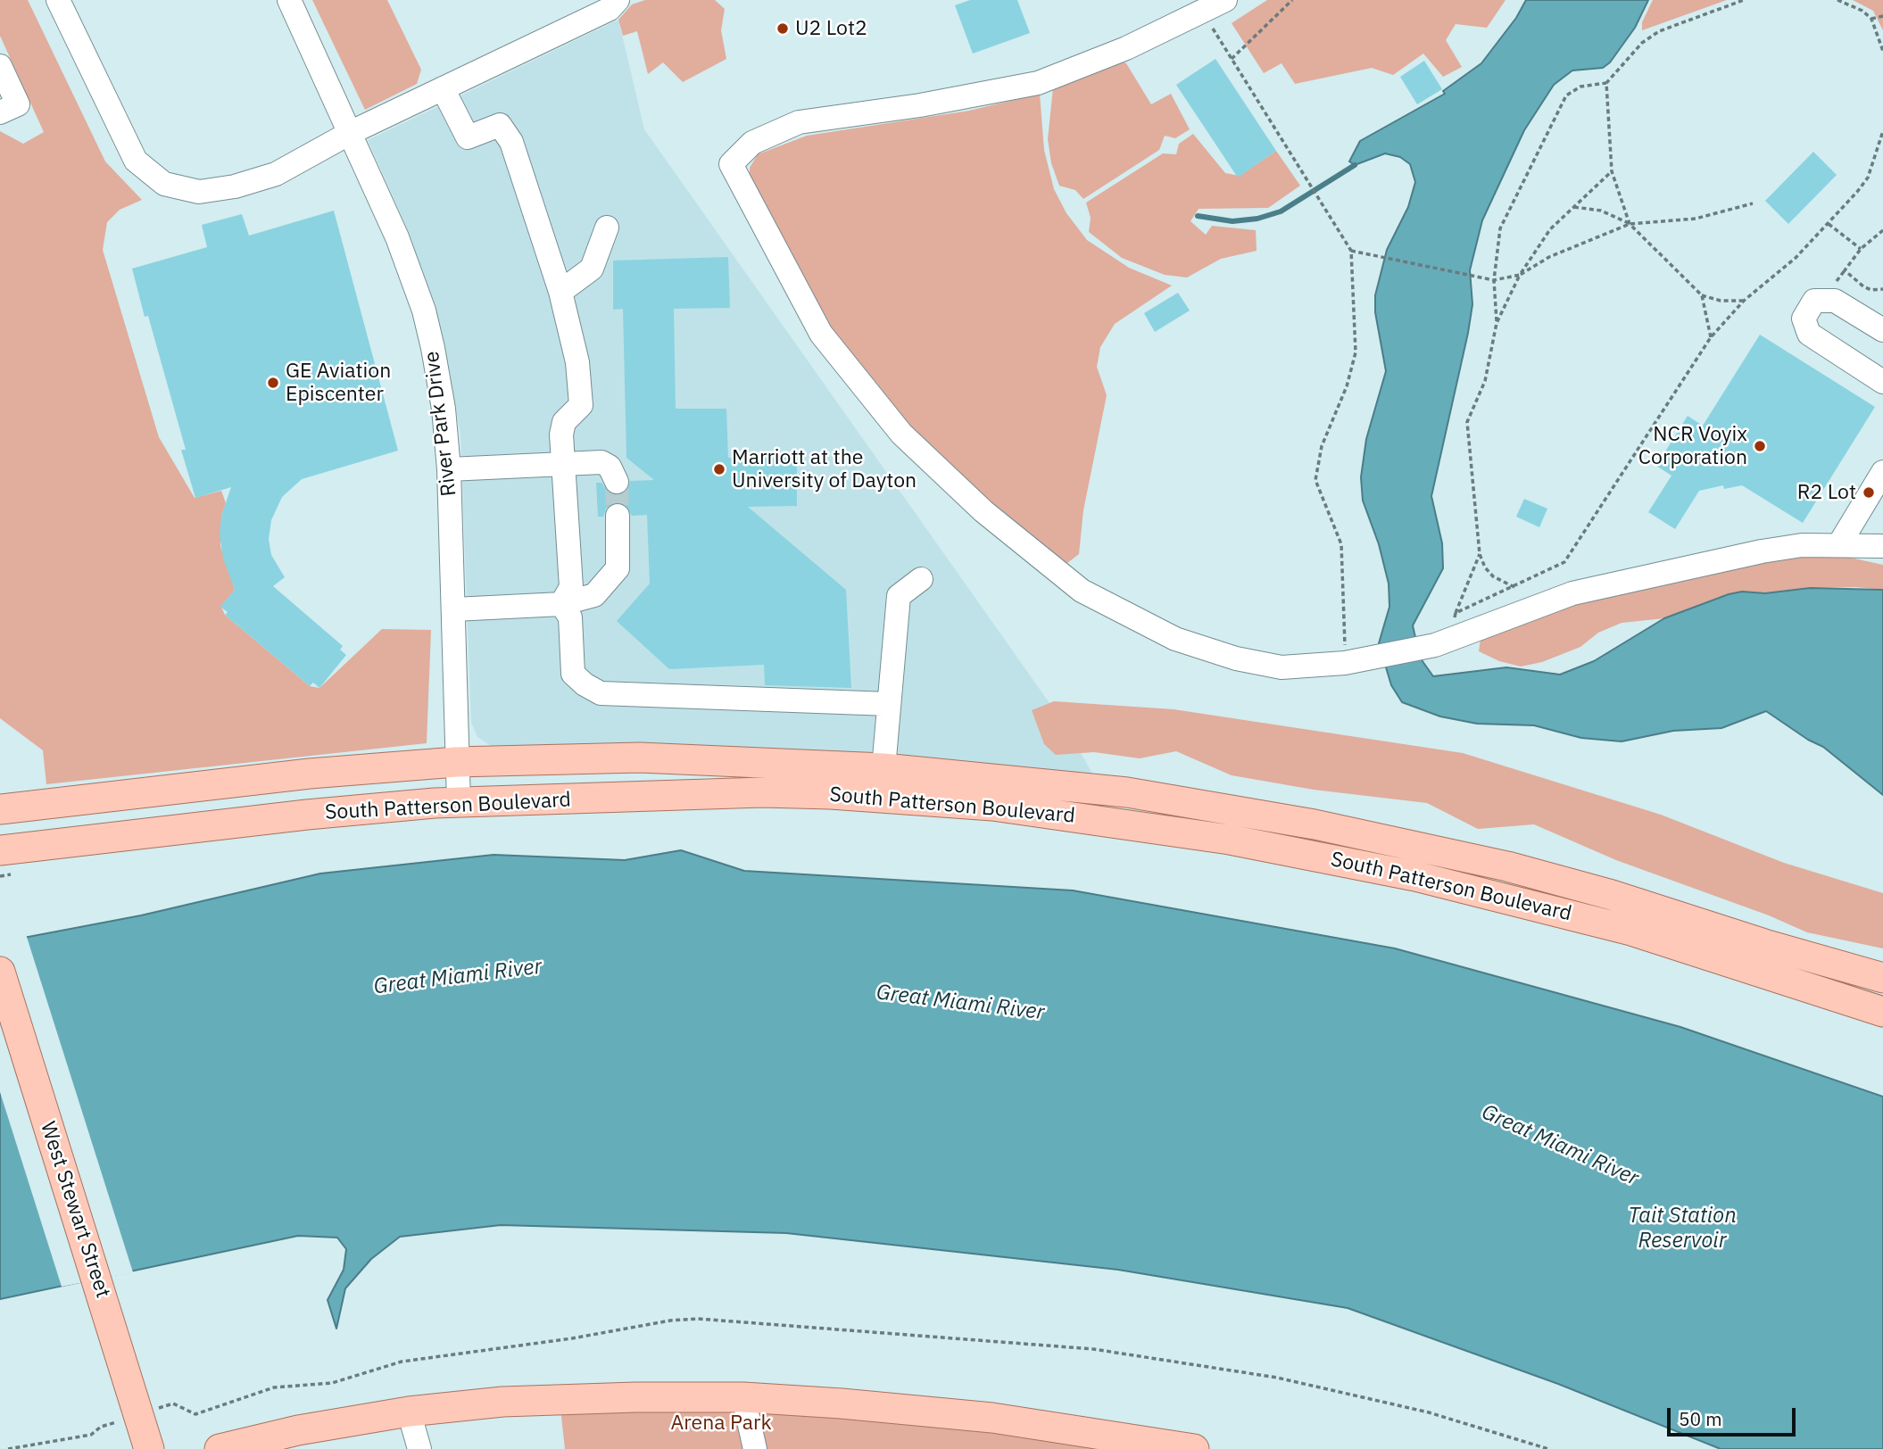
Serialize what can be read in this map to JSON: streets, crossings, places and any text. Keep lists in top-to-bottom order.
{
  "streets": {
    "main road": ["South Patterson Boulevard", "West Stewart Street"],
    "street": ["River Park Drive"]
  },
  "crossings": [
    ["River Park Drive", "South Patterson Boulevard"]
  ],
  "water": ["Great Miami River", "Tait Station Reservoir"],
  "parks": ["Arena Park"],
  "places": [
    "U2 Lot2",
    "GE Aviation Episcenter",
    "NCR Voyix Corporation",
    "Marriott at the University of Dayton",
    "R2 Lot"
  ],
  "scale_bar": "50 m"
}
